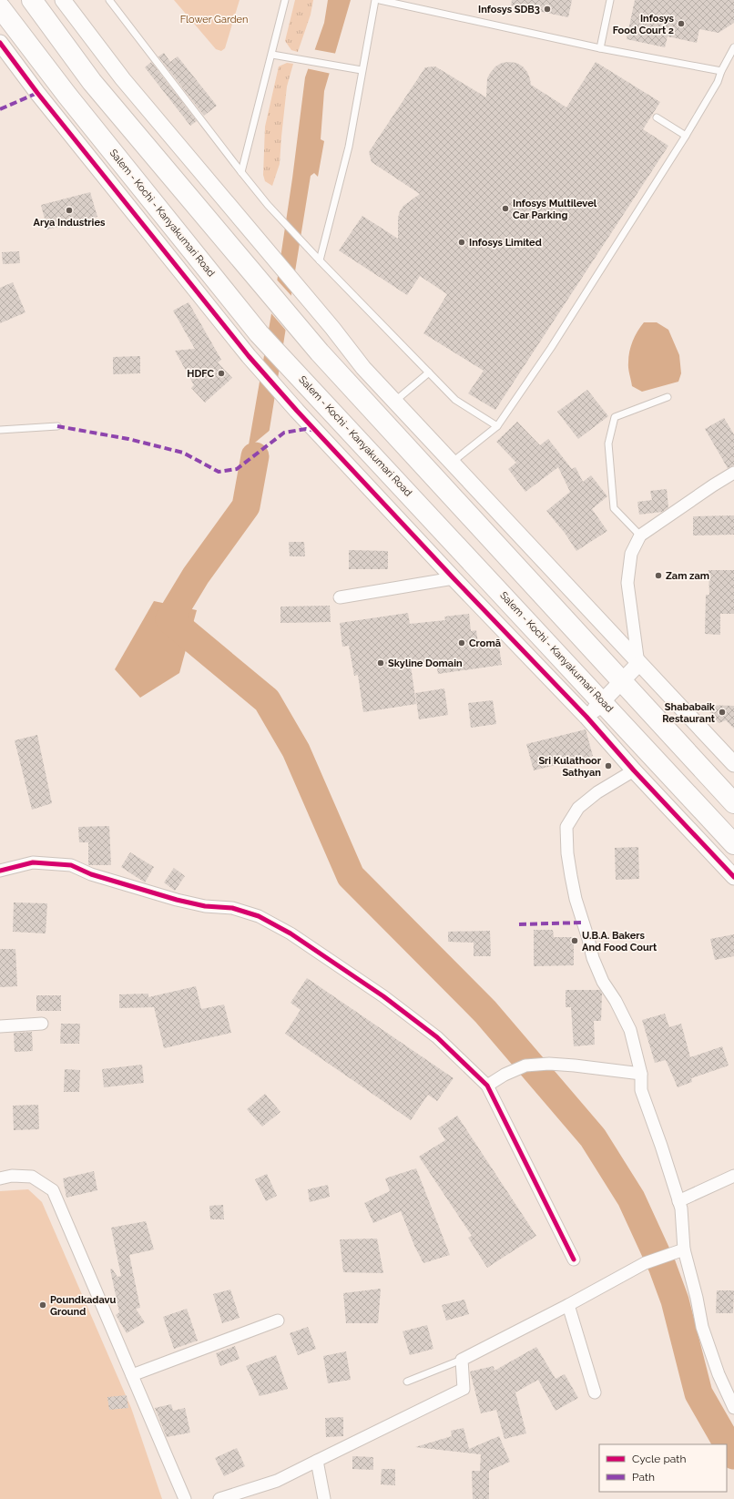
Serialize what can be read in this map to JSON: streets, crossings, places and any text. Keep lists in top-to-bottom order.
{
  "streets": {
    "highway": ["Salem - Kochi - Kanyakumari Road"]
  },
  "parks": ["Flower Garden"],
  "places": [
    "Infosys SDB3",
    "Infosys Food Court 2",
    "Infosys Multilevel Car Parking",
    "Arya Industries",
    "Infosys Limited",
    "HDFC",
    "Zam zam",
    "Cromā",
    "Skyline Domain",
    "Shababaik Restaurant",
    "Sri Kulathoor Sathyan",
    "U.B.A. Bakers And Food Court",
    "Poundkadavu Ground"
  ],
  "legend": ["Cycle path", "Path"]
}
